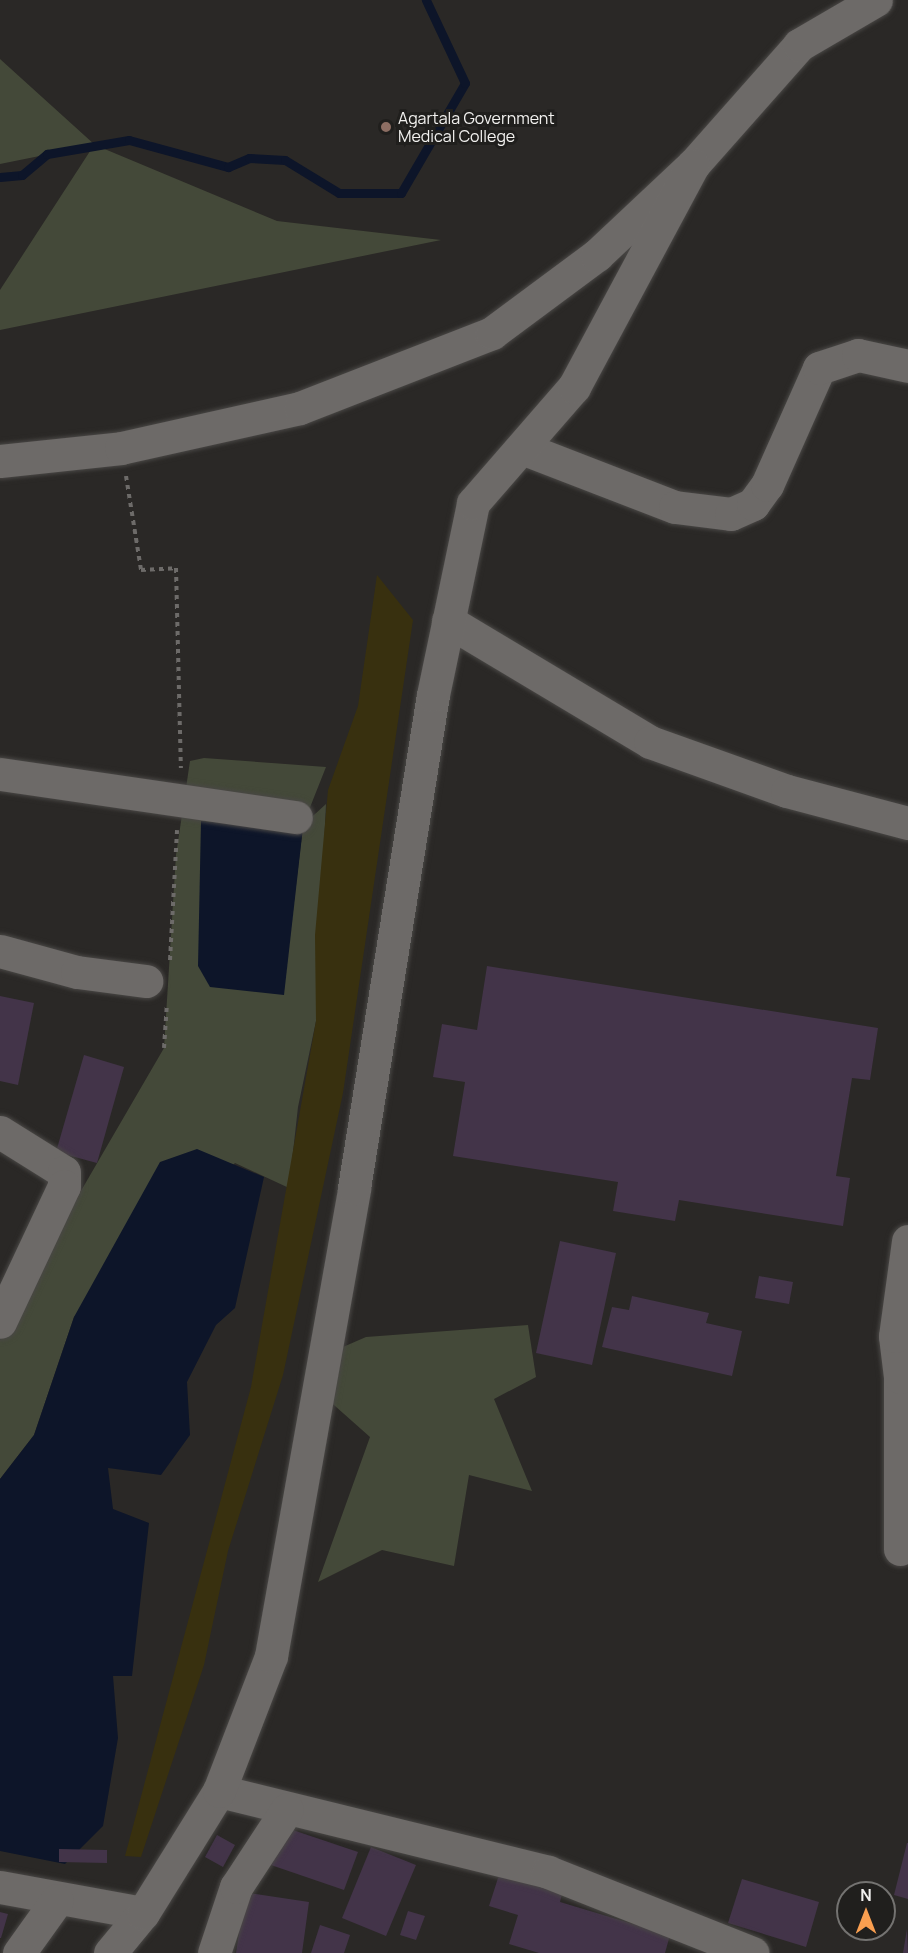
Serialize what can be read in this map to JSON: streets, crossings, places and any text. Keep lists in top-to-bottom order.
{
  "places": ["Agartala Government Medical College"],
  "north": "top"
}
